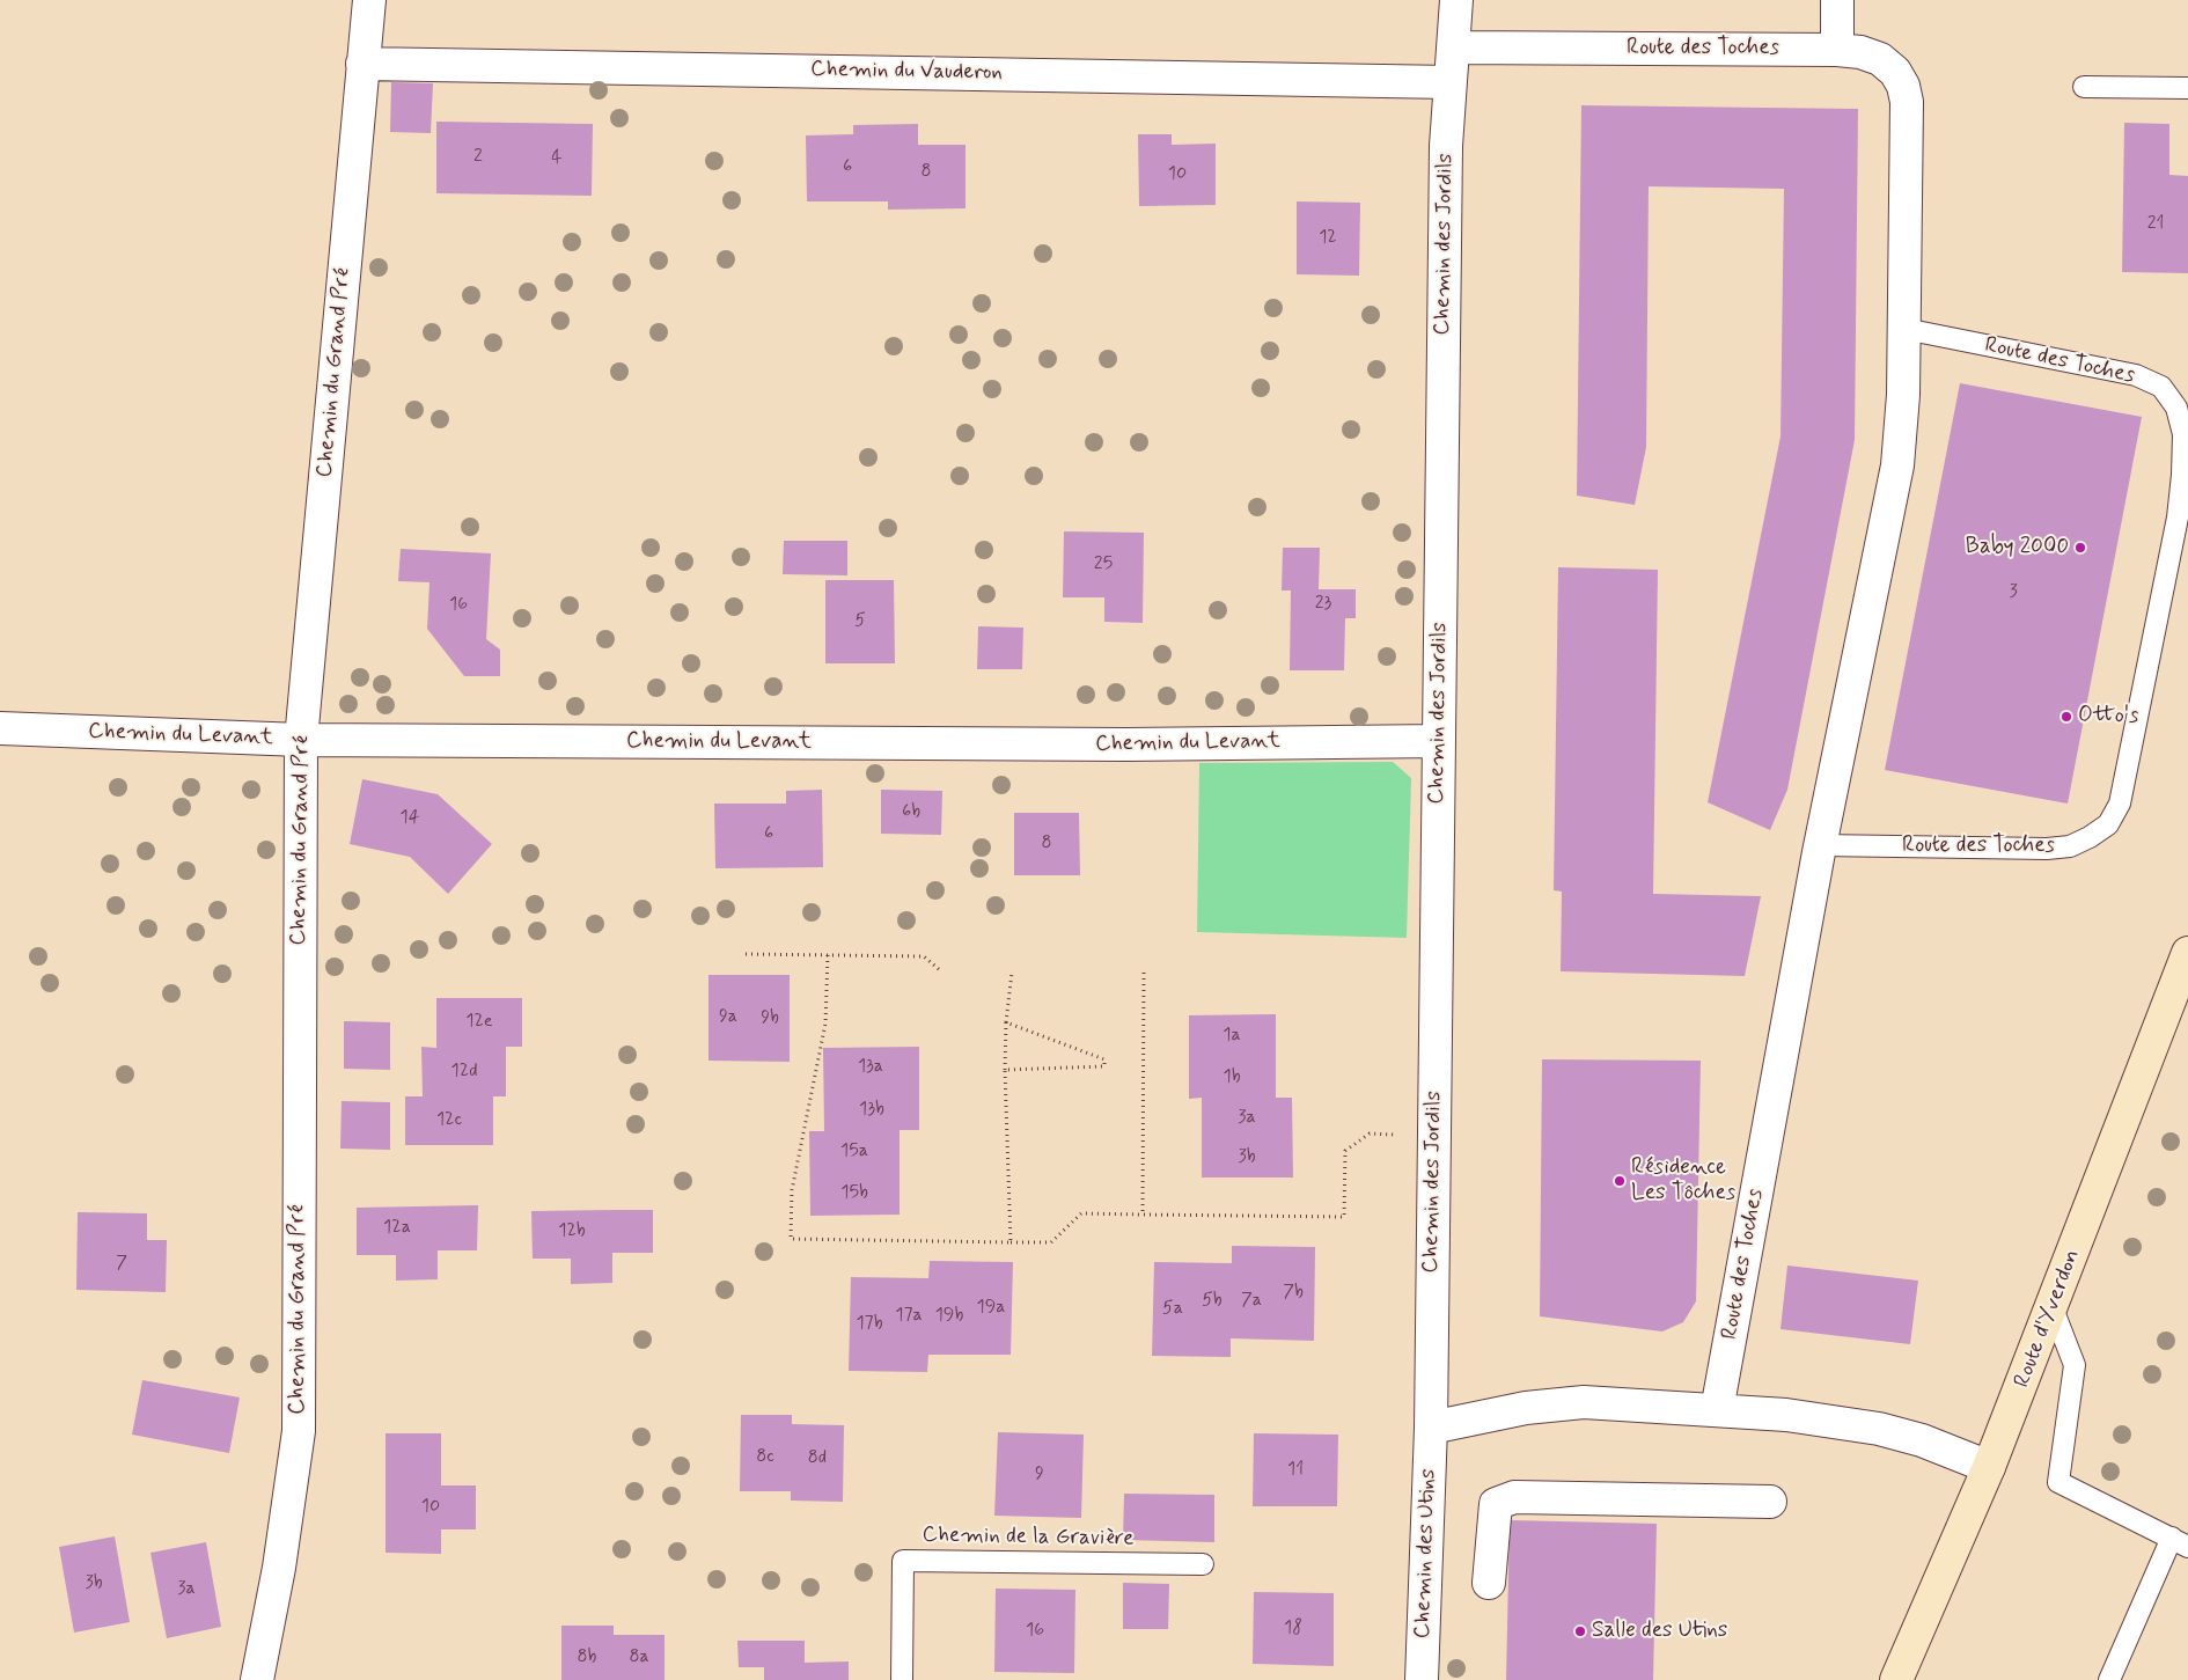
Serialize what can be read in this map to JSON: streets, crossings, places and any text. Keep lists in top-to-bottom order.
{
  "streets": {
    "main road": ["Route d'Yverdon"],
    "street": [
      "Route des Toches",
      "Chemin du Vauderon",
      "Chemin des Jordils",
      "Chemin du Grand Pré",
      "Chemin du Levant",
      "Chemin des Utins"
    ],
    "lane": ["Chemin de la Gravière"]
  },
  "crossings": [
    ["Route des Toches", "Chemin des Jordils"],
    ["Chemin du Vauderon", "Chemin des Jordils"],
    ["Chemin du Vauderon", "Chemin du Grand Pré"],
    ["Chemin des Jordils", "Chemin du Levant"],
    ["Chemin des Jordils", "Chemin des Utins"],
    ["Chemin du Grand Pré", "Chemin du Levant"]
  ],
  "places": [
    "Baby 2000",
    "Otto's",
    "Résidence Les Tôches",
    "Salle des Utins"
  ],
  "house_numbers": [
    "2",
    "4",
    "6",
    "8",
    "10",
    "21",
    "12",
    "25",
    "3",
    "23",
    "16",
    "5",
    "6b",
    "14",
    "6",
    "8",
    "9a",
    "9b",
    "12e",
    "1a",
    "13a",
    "12d",
    "1b",
    "13b",
    "3a",
    "12c",
    "15a",
    "3b",
    "15b",
    "12a",
    "12b",
    "7",
    "7b",
    "5b",
    "7a",
    "19a",
    "5a",
    "17a",
    "19b",
    "17b",
    "8c",
    "8d",
    "11",
    "9",
    "10",
    "3b",
    "3a",
    "18",
    "16",
    "8b",
    "8a"
  ]
}
